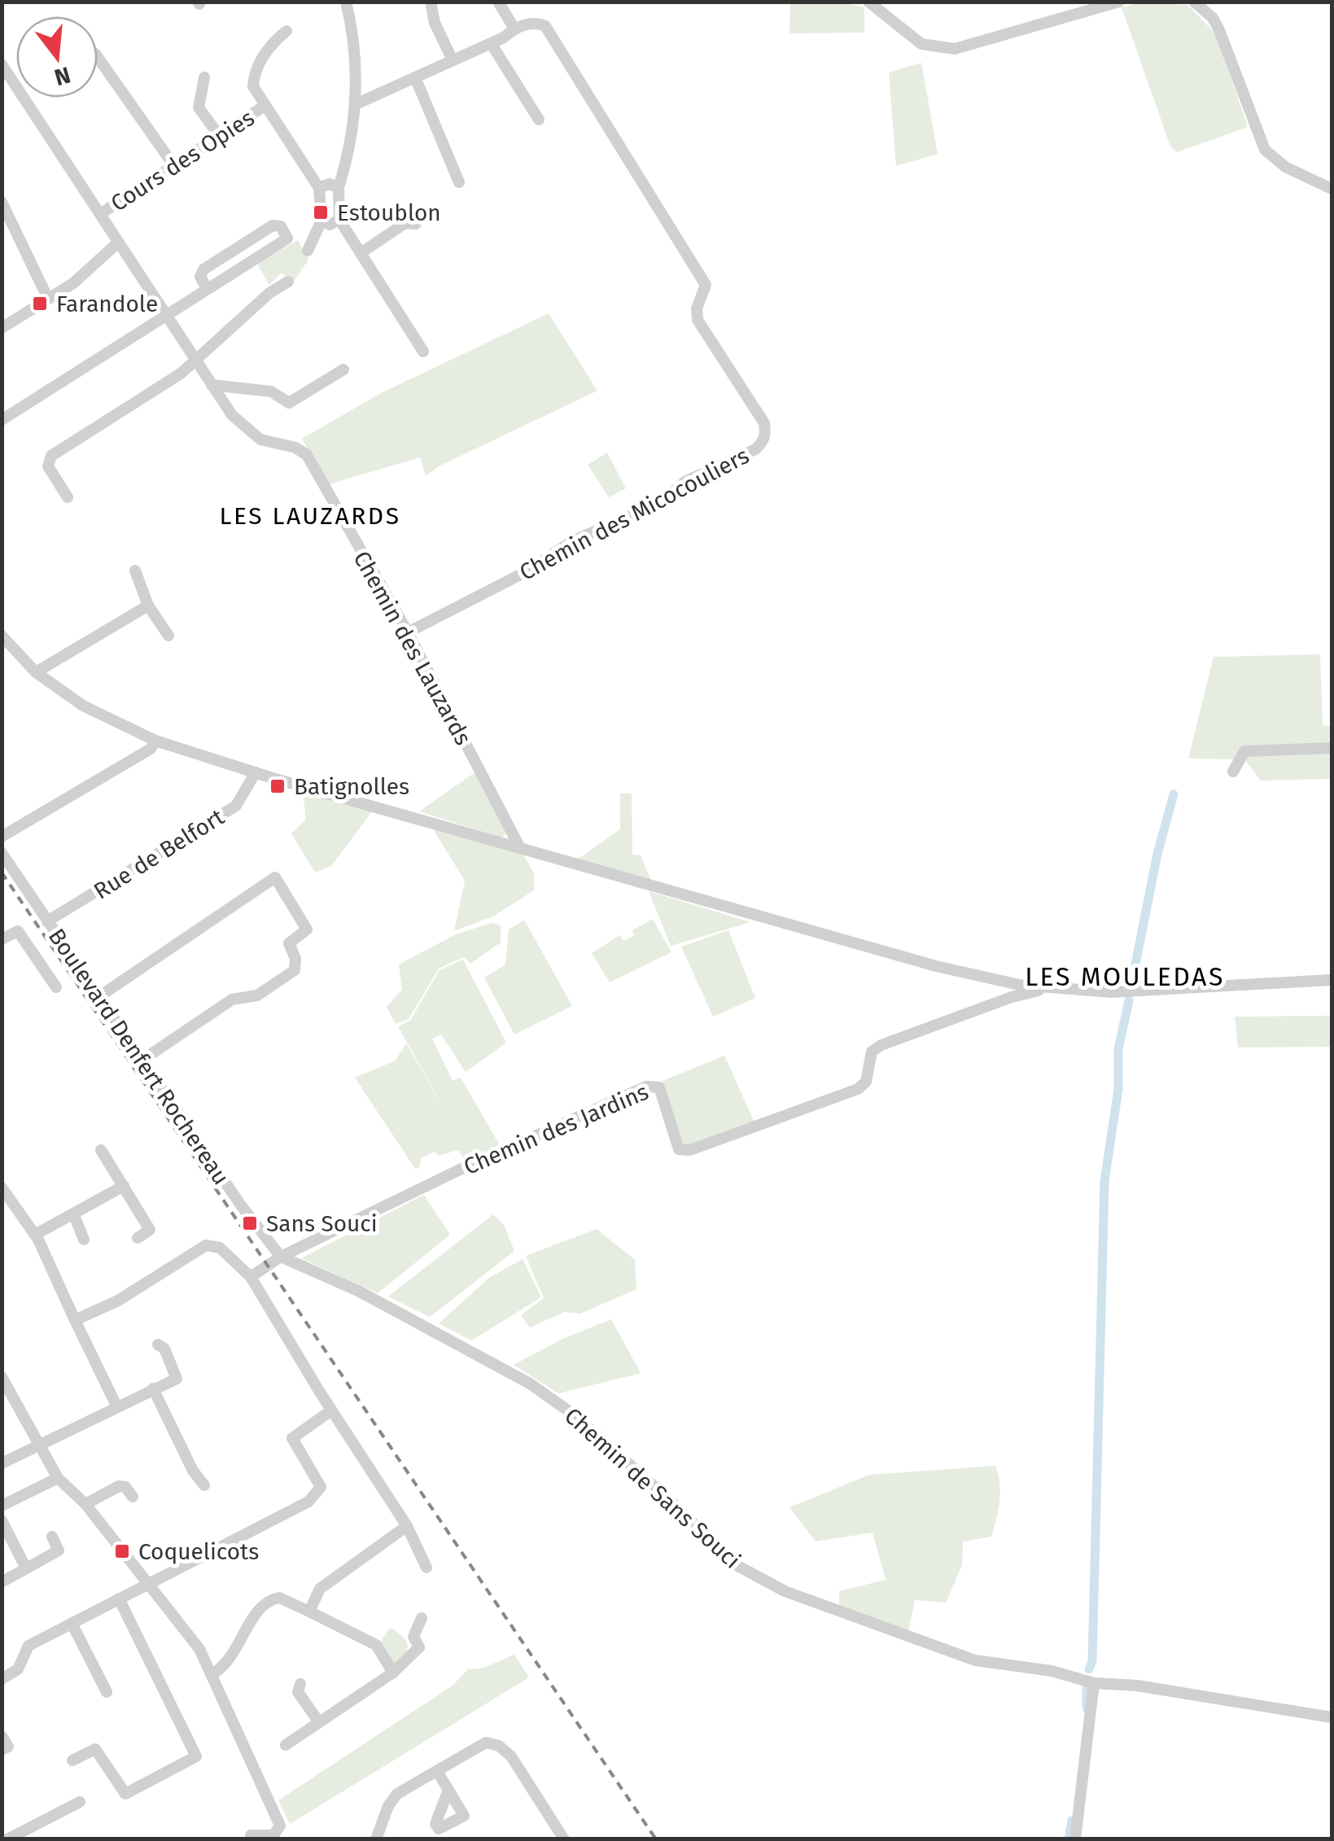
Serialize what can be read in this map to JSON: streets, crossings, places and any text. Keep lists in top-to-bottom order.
{
  "streets": {
    "street": [
      "Cours des Opies",
      "Chemin des Micocouliers",
      "Chemin des Lauzards",
      "Rue de Belfort",
      "Boulevard Denfert Rochereau",
      "Chemin des Jardins",
      "Chemin de Sans Souci"
    ]
  },
  "crossings": [
    ["Cours des Opies", "Chemin des Lauzards"],
    ["Chemin des Micocouliers", "Chemin des Lauzards"],
    ["Rue de Belfort", "Boulevard Denfert Rochereau"],
    ["Boulevard Denfert Rochereau", "Chemin des Jardins"],
    ["Boulevard Denfert Rochereau", "Chemin de Sans Souci"],
    ["Chemin des Jardins", "Chemin de Sans Souci"]
  ],
  "districts": ["LES LAUZARDS", "LES MOULEDAS"],
  "places": {
    "transit": [
      "Estoublon",
      "Farandole",
      "Batignolles",
      "Sans Souci",
      "Coquelicots"
    ]
  },
  "north": "bottom"
}
